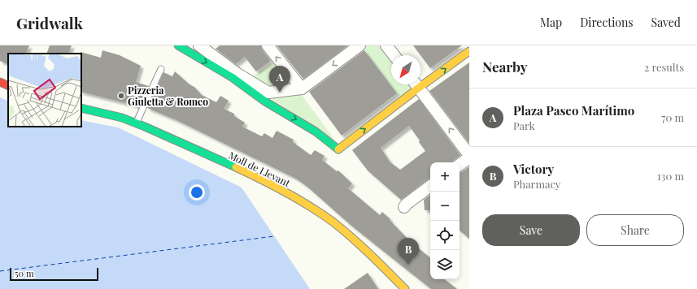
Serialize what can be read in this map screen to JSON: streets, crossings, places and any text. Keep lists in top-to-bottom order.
{
  "streets": {
    "street": ["Moll de Llevant"]
  },
  "places": ["Pizzeria Giuletta & Romeo"],
  "scale_bar": "50 m",
  "north": "bottom left",
  "page": {
    "header": "Gridwalk",
    "nav": ["Map", "Directions", "Saved"],
    "heading": ["Nearby", "2 results"],
    "pins": ["A", "B"],
    "list": [
      {
        "mark": "A",
        "name": "Plaza Paseo Marítimo",
        "note": "Park",
        "value": "70 m"
      },
      {
        "mark": "B",
        "name": "Victory",
        "note": "Pharmacy",
        "value": "130 m"
      }
    ],
    "map_buttons": ["+", "−"],
    "buttons": ["Save", "Share"],
    "scale": "50 m"
  }
}
